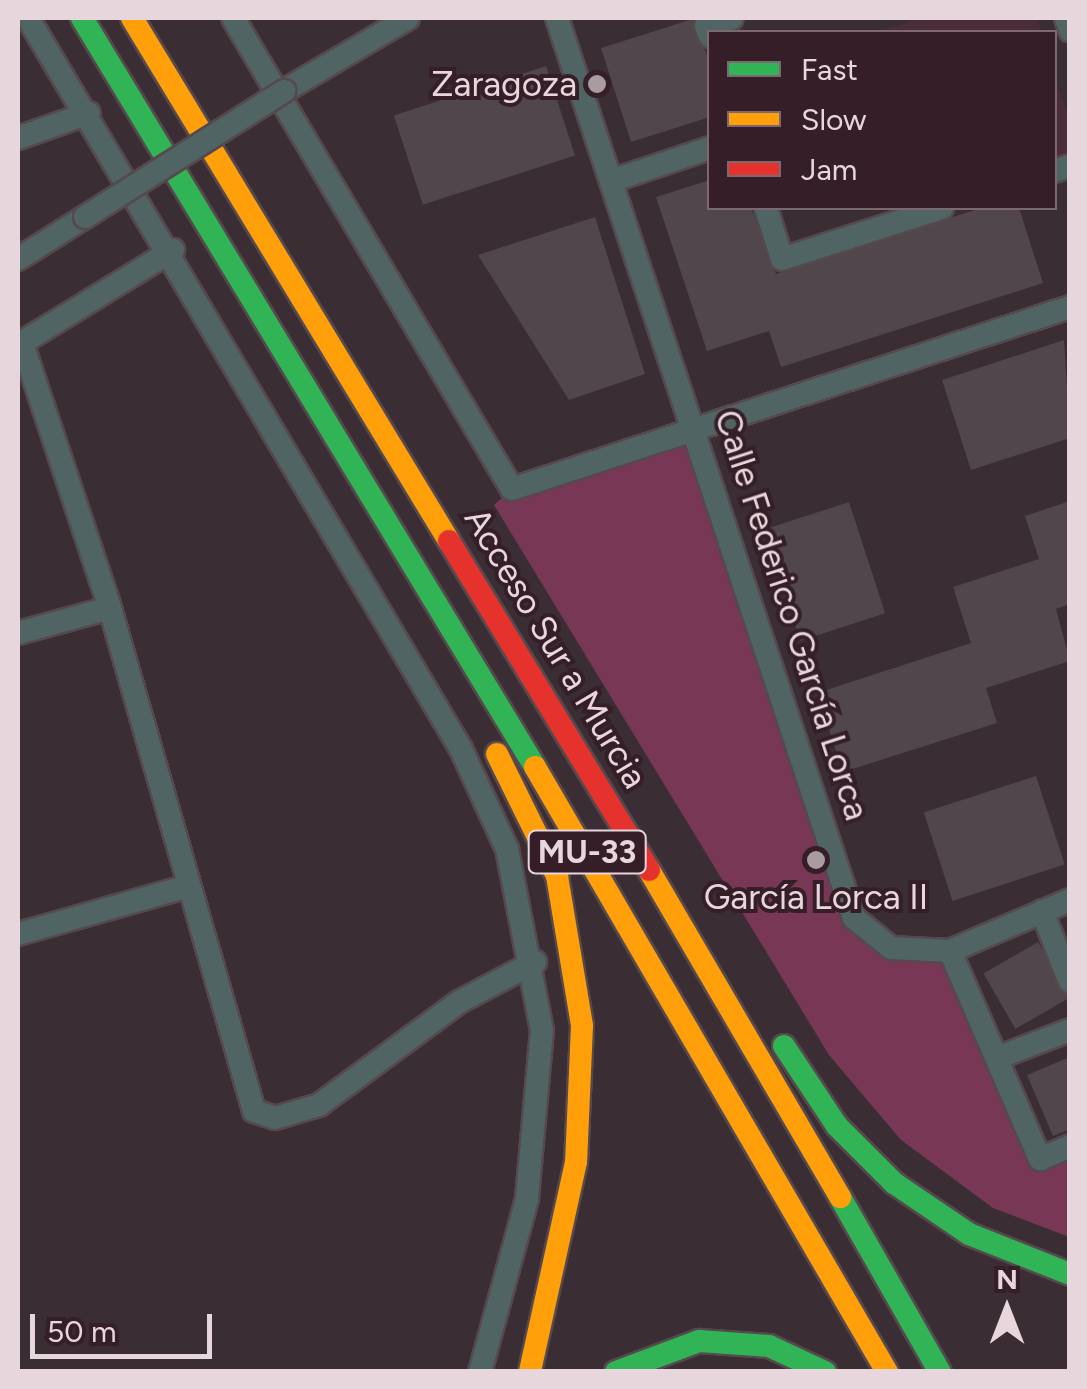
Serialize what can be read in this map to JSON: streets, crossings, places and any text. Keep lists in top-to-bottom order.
{
  "streets": {
    "highway": ["Acceso Sur a Murcia", "MU-33"],
    "street": ["Calle Federico García Lorca"]
  },
  "places": ["Zaragoza", "García Lorca II"],
  "legend": ["Fast", "Slow", "Jam"],
  "scale_bar": "50 m",
  "north": "top"
}
